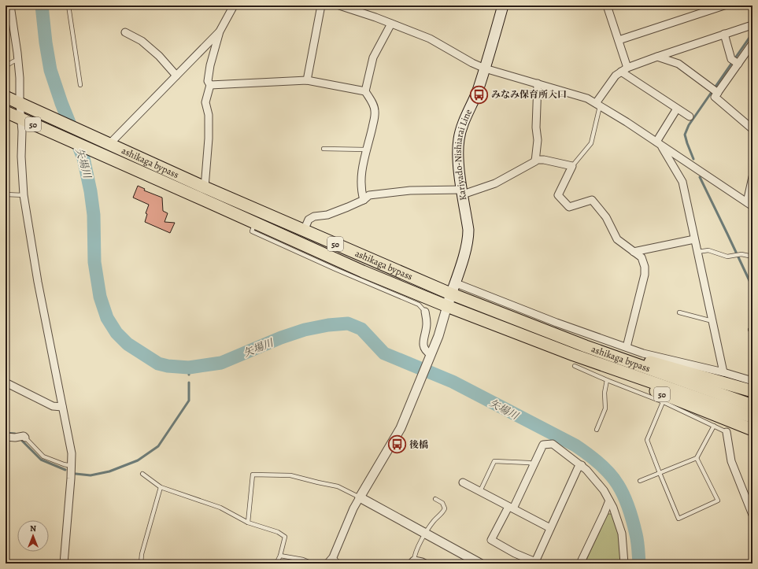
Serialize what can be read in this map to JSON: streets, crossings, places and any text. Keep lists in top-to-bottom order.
{
  "streets": {
    "highway": ["50", "ashikaga bypass"],
    "main road": ["Kariyado-Nishiarai Line"]
  },
  "crossings": [
    ["50", "ashikaga bypass"],
    ["Kariyado-Nishiarai Line", "ashikaga bypass"]
  ],
  "water": ["矢場川"],
  "places": {
    "bus stop": ["みなみ保育所入口", "後橋"]
  },
  "north": "top"
}
